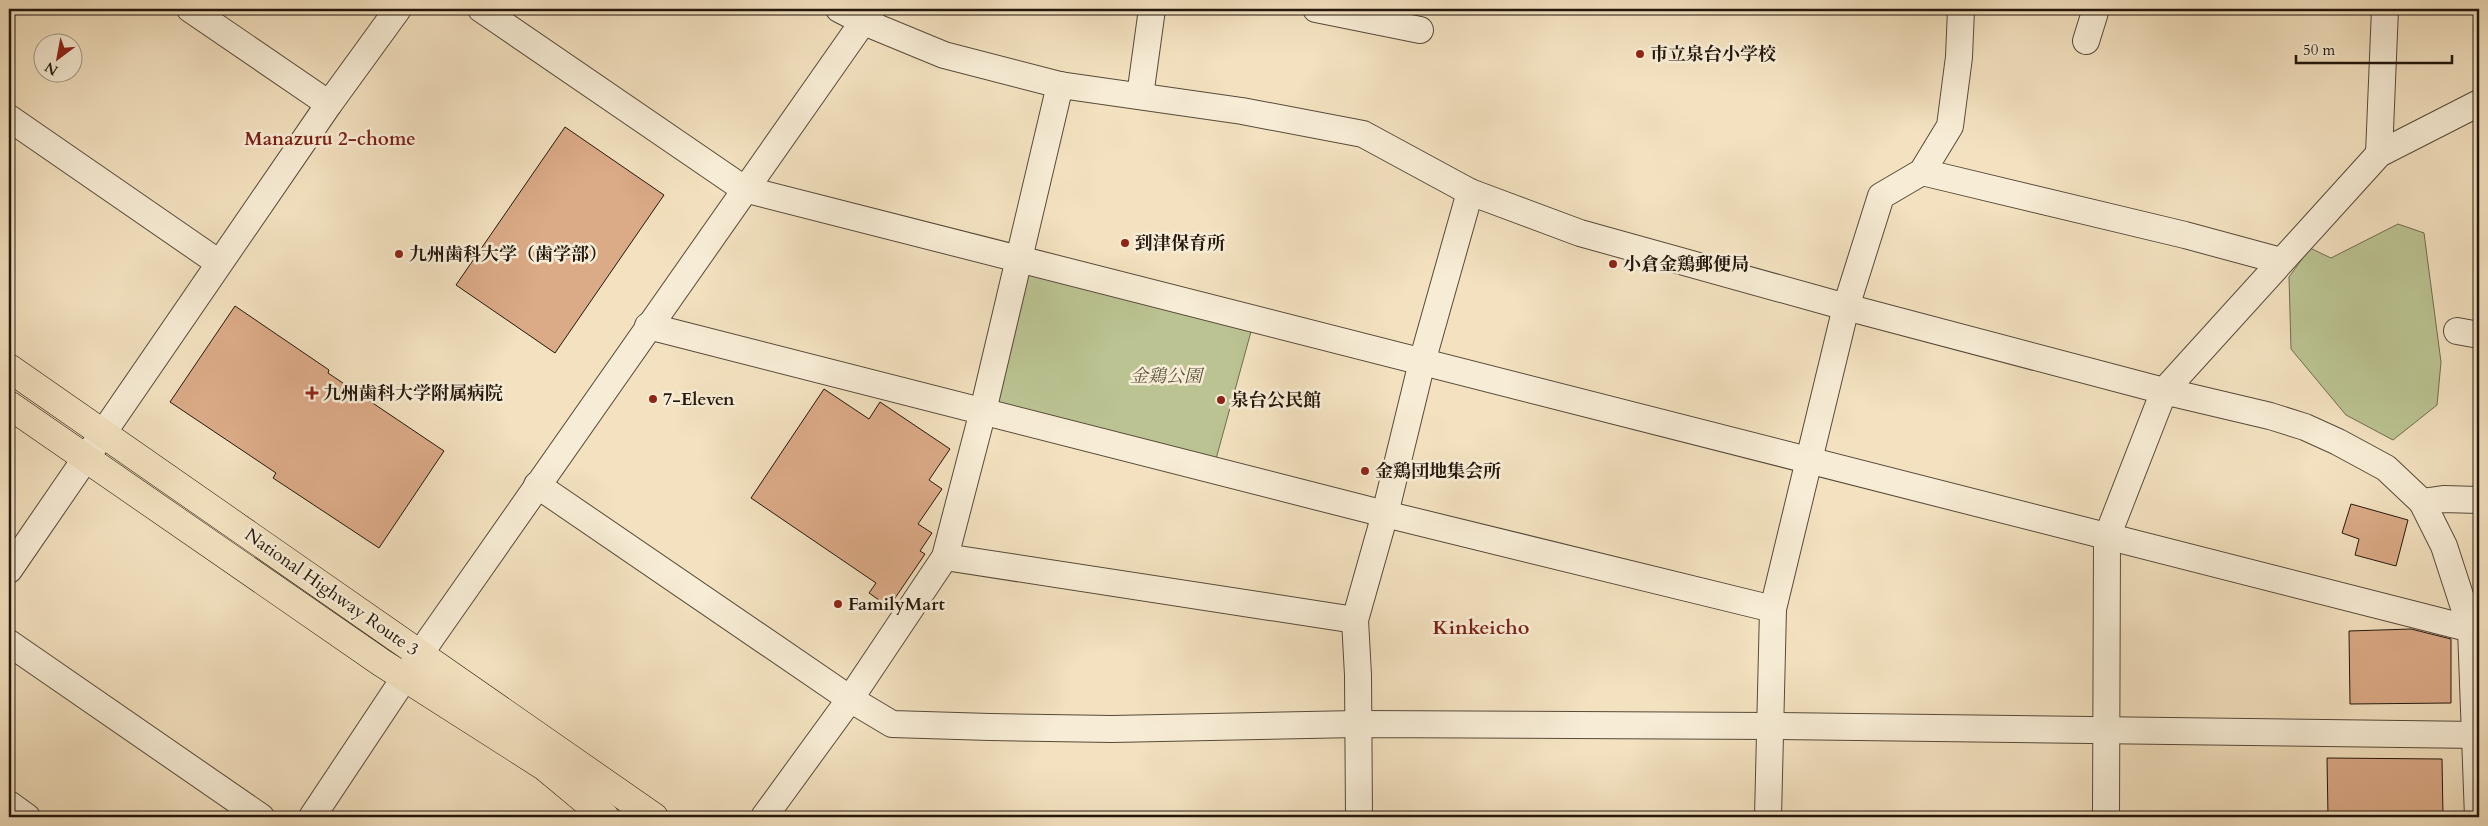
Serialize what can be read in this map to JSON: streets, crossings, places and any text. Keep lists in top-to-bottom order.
{
  "streets": {
    "highway": ["National Highway Route 3"]
  },
  "districts": ["Manazuru 2-chome", "Kinkeicho"],
  "parks": ["金鶏公園"],
  "places": {
    "other": [
      "市立泉台小学校",
      "到津保育所",
      "九州歯科大学（歯学部）",
      "小倉金鶏郵便局",
      "7-Eleven",
      "泉台公民館",
      "金鶏団地集会所",
      "FamilyMart"
    ],
    "health": ["九州歯科大学附属病院"]
  },
  "scale_bar": "50 m",
  "north": "bottom left"
}
